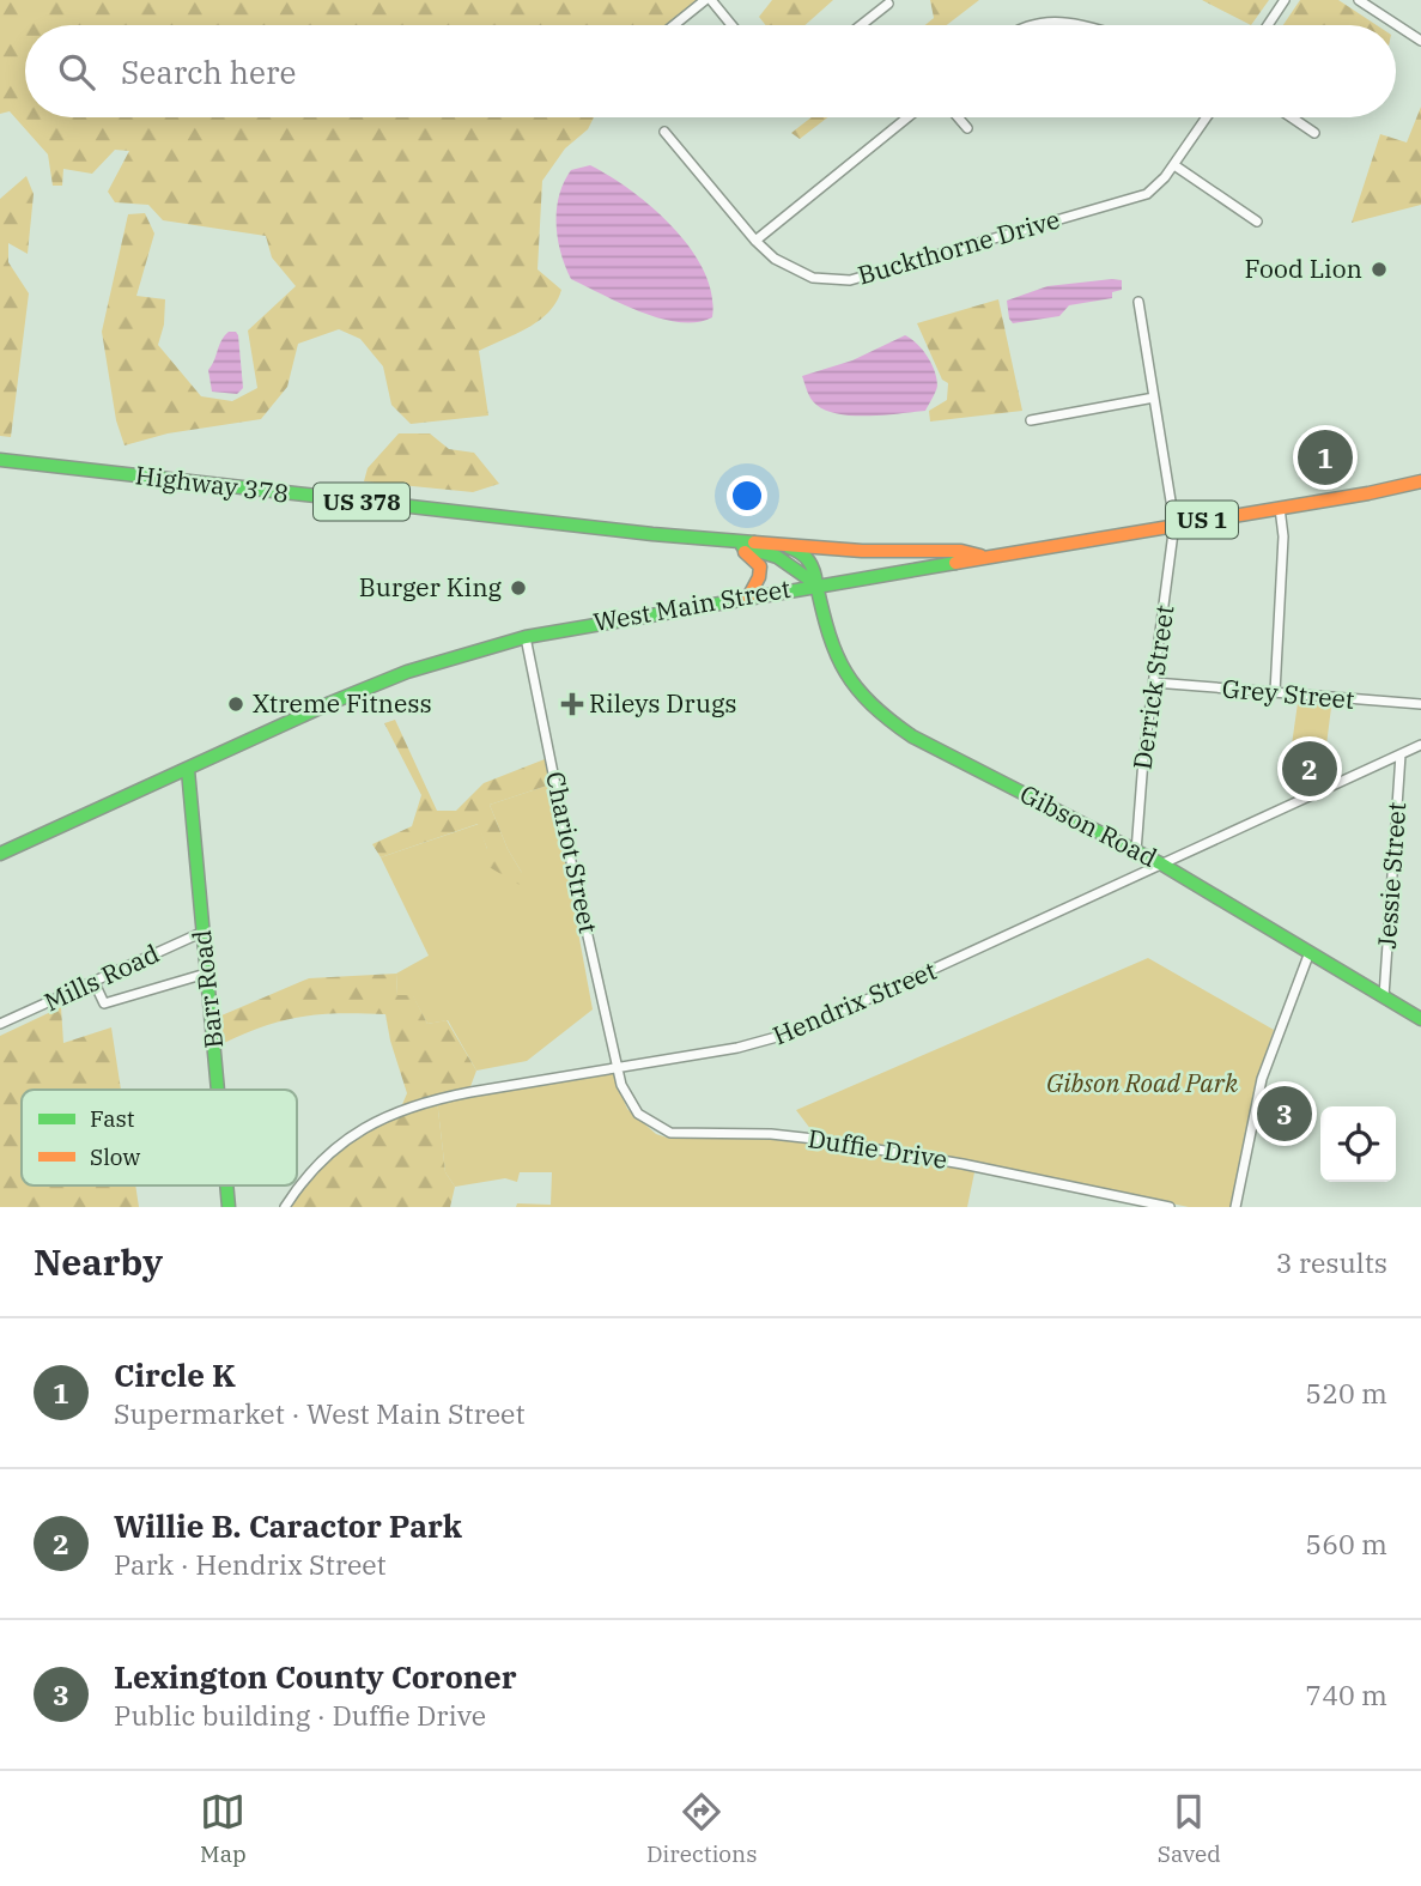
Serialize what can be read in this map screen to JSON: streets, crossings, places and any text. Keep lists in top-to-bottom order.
{
  "streets": {
    "main road": [
      "Highway 378",
      "US 378",
      "US 1",
      "West Main Street",
      "Gibson Road",
      "Barr Road"
    ],
    "street": [
      "Buckthorne Drive",
      "Derrick Street",
      "Grey Street",
      "Chariot Street",
      "Jessie Street",
      "Mills Road",
      "Hendrix Street",
      "Duffie Drive"
    ]
  },
  "crossings": [
    ["Highway 378", "US 378"],
    ["US 378", "West Main Street"],
    ["US 378", "Gibson Road"],
    ["West Main Street", "Derrick Street"],
    ["West Main Street", "Gibson Road"],
    ["West Main Street", "Chariot Street"],
    ["West Main Street", "Barr Road"],
    ["Derrick Street", "Grey Street"],
    ["Derrick Street", "Gibson Road"],
    ["Gibson Road", "Jessie Street"],
    ["Gibson Road", "Hendrix Street"],
    ["Chariot Street", "Hendrix Street"],
    ["Chariot Street", "Duffie Drive"],
    ["Jessie Street", "Hendrix Street"],
    ["Mills Road", "Barr Road"],
    ["Hendrix Street", "Duffie Drive"]
  ],
  "parks": ["Gibson Road Park"],
  "places": {
    "other": ["Food Lion", "Burger King", "Xtreme Fitness"],
    "health": ["Rileys Drugs"]
  },
  "legend": ["Fast", "Slow"],
  "page": {
    "search": "Search here",
    "pins": ["1", "2", "3"],
    "heading": ["Nearby", "3 results"],
    "list": [
      {
        "mark": "1",
        "name": "Circle K",
        "note": "Supermarket · West Main Street",
        "value": "520 m"
      },
      {
        "mark": "2",
        "name": "Willie B. Caractor Park",
        "note": "Park · Hendrix Street",
        "value": "560 m"
      },
      {
        "mark": "3",
        "name": "Lexington County Coroner",
        "note": "Public building · Duffie Drive",
        "value": "740 m"
      }
    ],
    "nav": ["Map", "Directions", "Saved"]
  }
}
